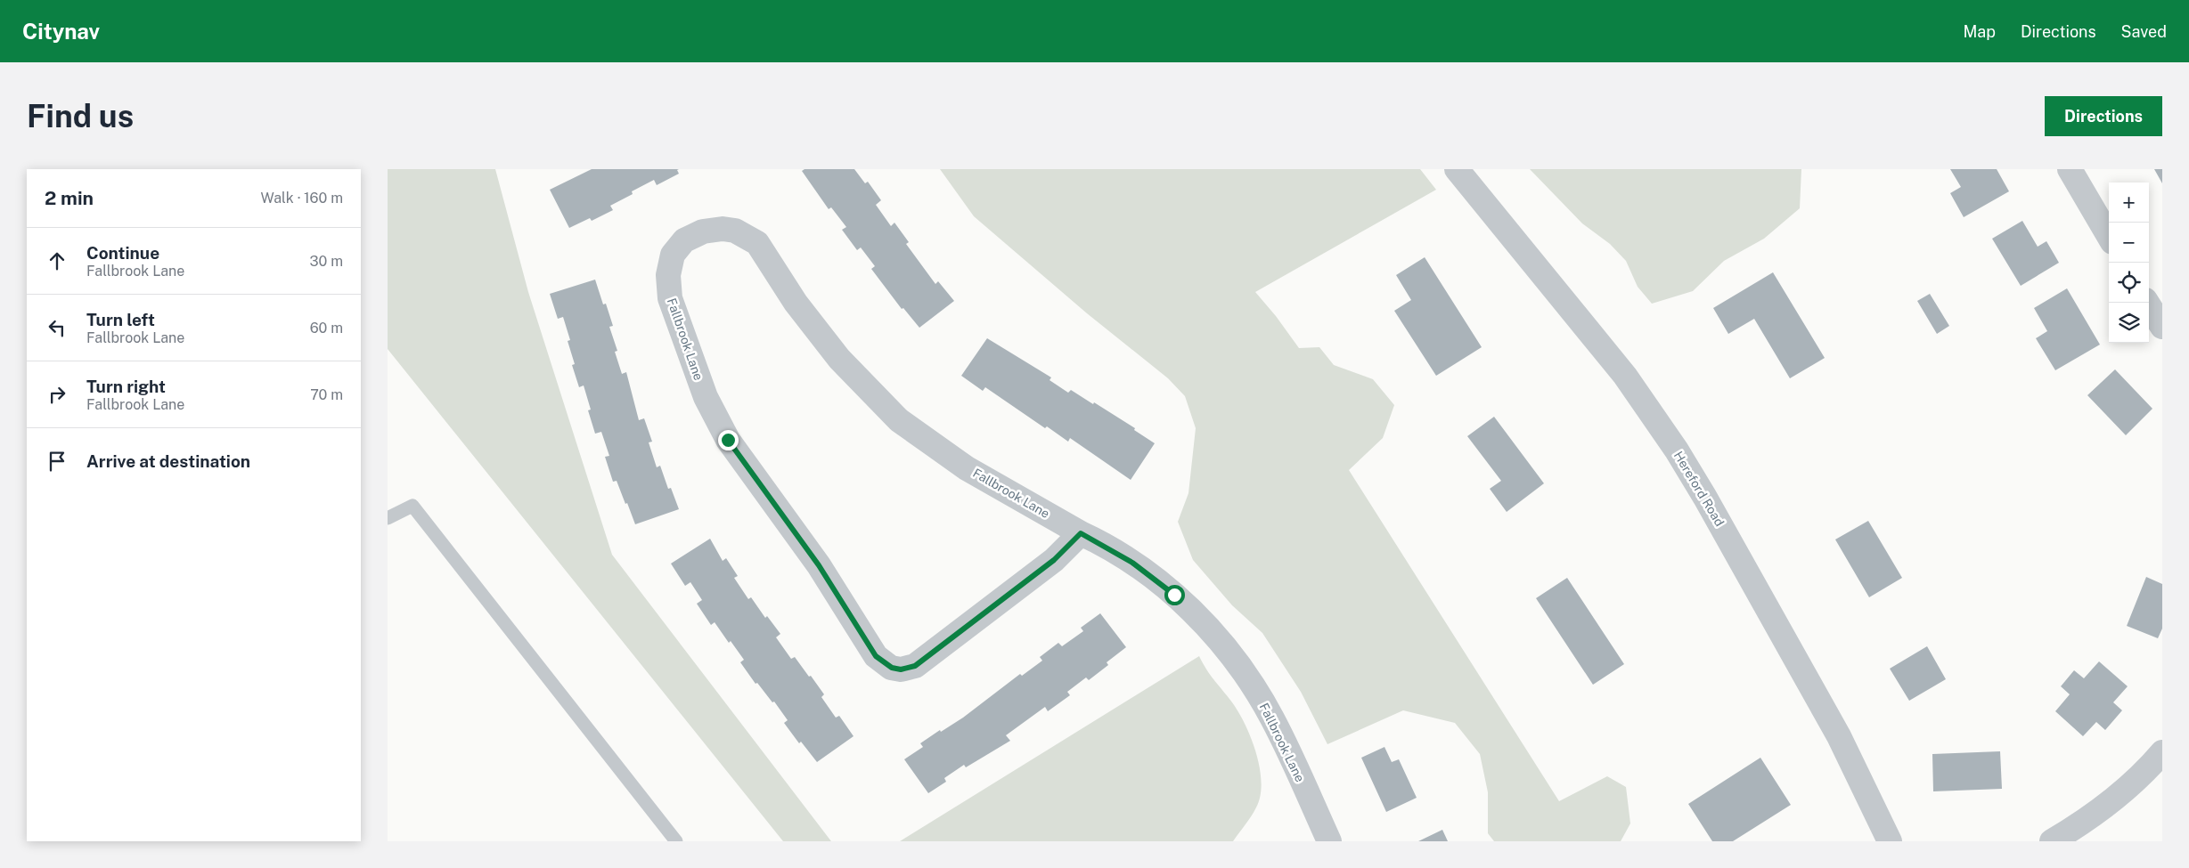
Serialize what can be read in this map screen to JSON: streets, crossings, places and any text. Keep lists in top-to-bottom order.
{
  "streets": {
    "street": ["Fallbrook Lane", "Hereford Road"]
  },
  "page": {
    "header": "Citynav",
    "nav": ["Map", "Directions", "Saved"],
    "buttons": "Directions",
    "title": "Find us",
    "heading": ["2 min", "Walk · 160 m"],
    "map_buttons": ["+", "−"],
    "list": [
      ["Continue", "Fallbrook Lane", "30 m"],
      ["Turn left", "Fallbrook Lane", "60 m"],
      ["Turn right", "Fallbrook Lane", "70 m"],
      "Arrive at destination"
    ]
  }
}
